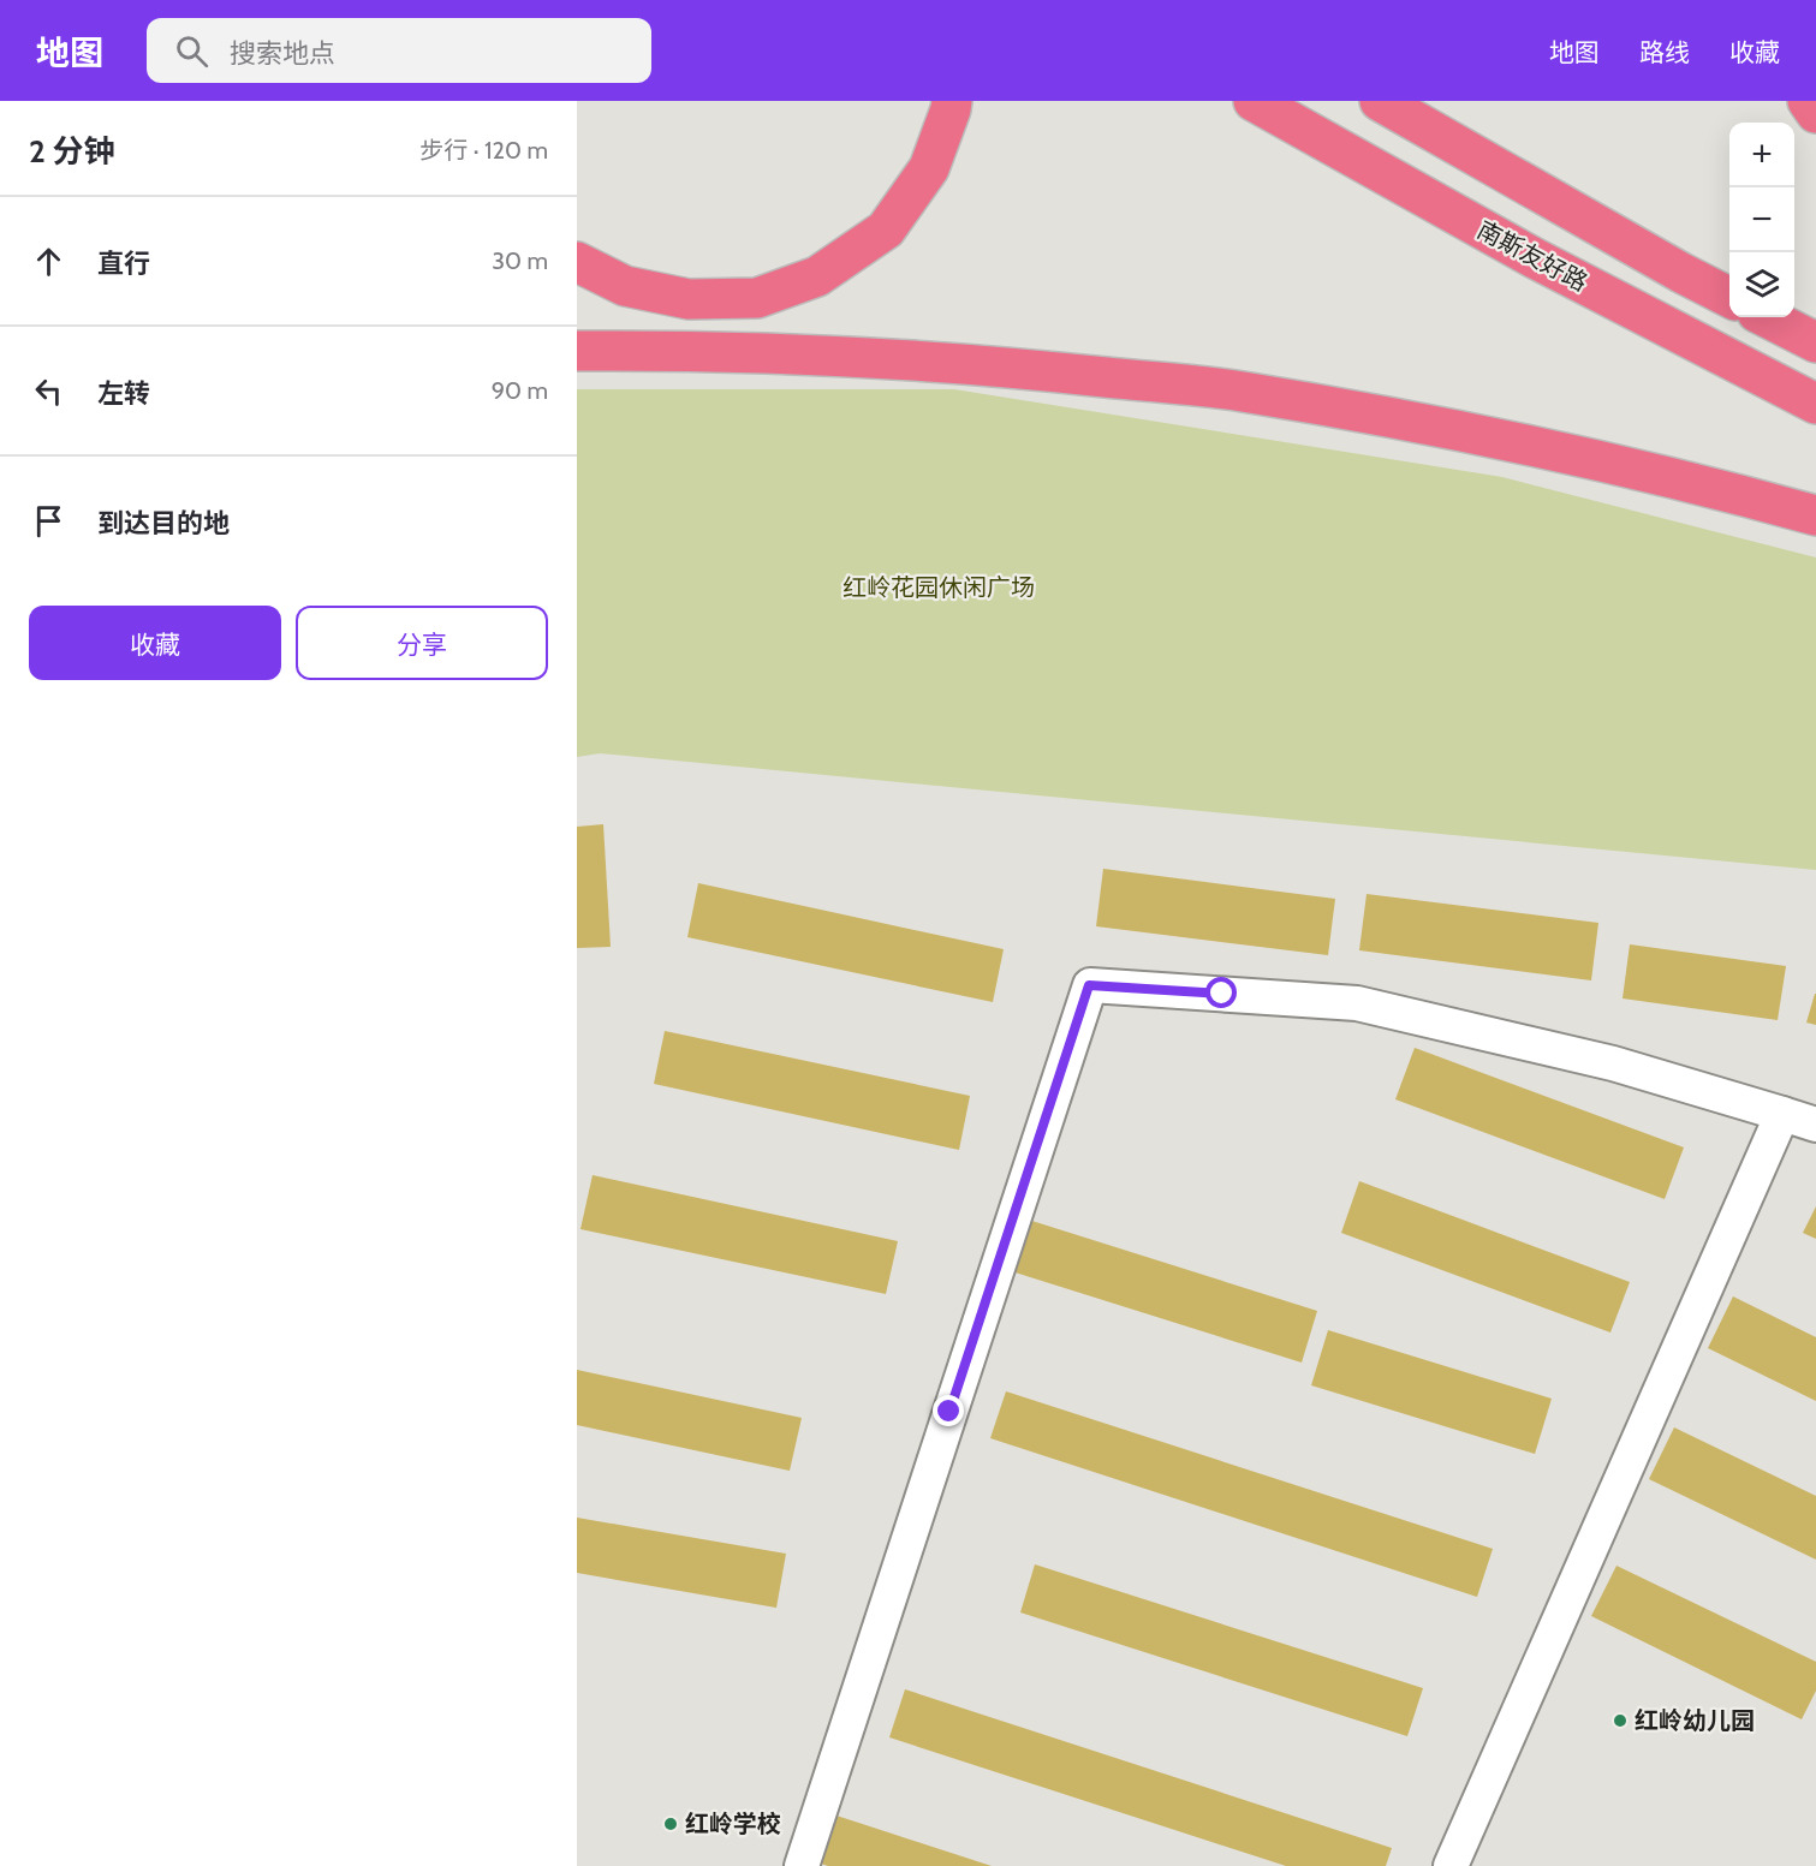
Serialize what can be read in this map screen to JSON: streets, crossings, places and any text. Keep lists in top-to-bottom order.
{
  "streets": {
    "highway": ["南斯友好路"]
  },
  "parks": ["红岭花园休闲广场"],
  "places": ["红岭幼儿园", "红岭学校"],
  "page": {
    "header": "地图",
    "search": "搜索地点",
    "nav": ["地图", "路线", "收藏"],
    "heading": ["2 分钟", "步行 · 120 m"],
    "map_buttons": ["+", "−"],
    "list": [
      ["直行", "30 m"],
      ["左转", "90 m"],
      "到达目的地"
    ],
    "buttons": ["收藏", "分享"]
  }
}
